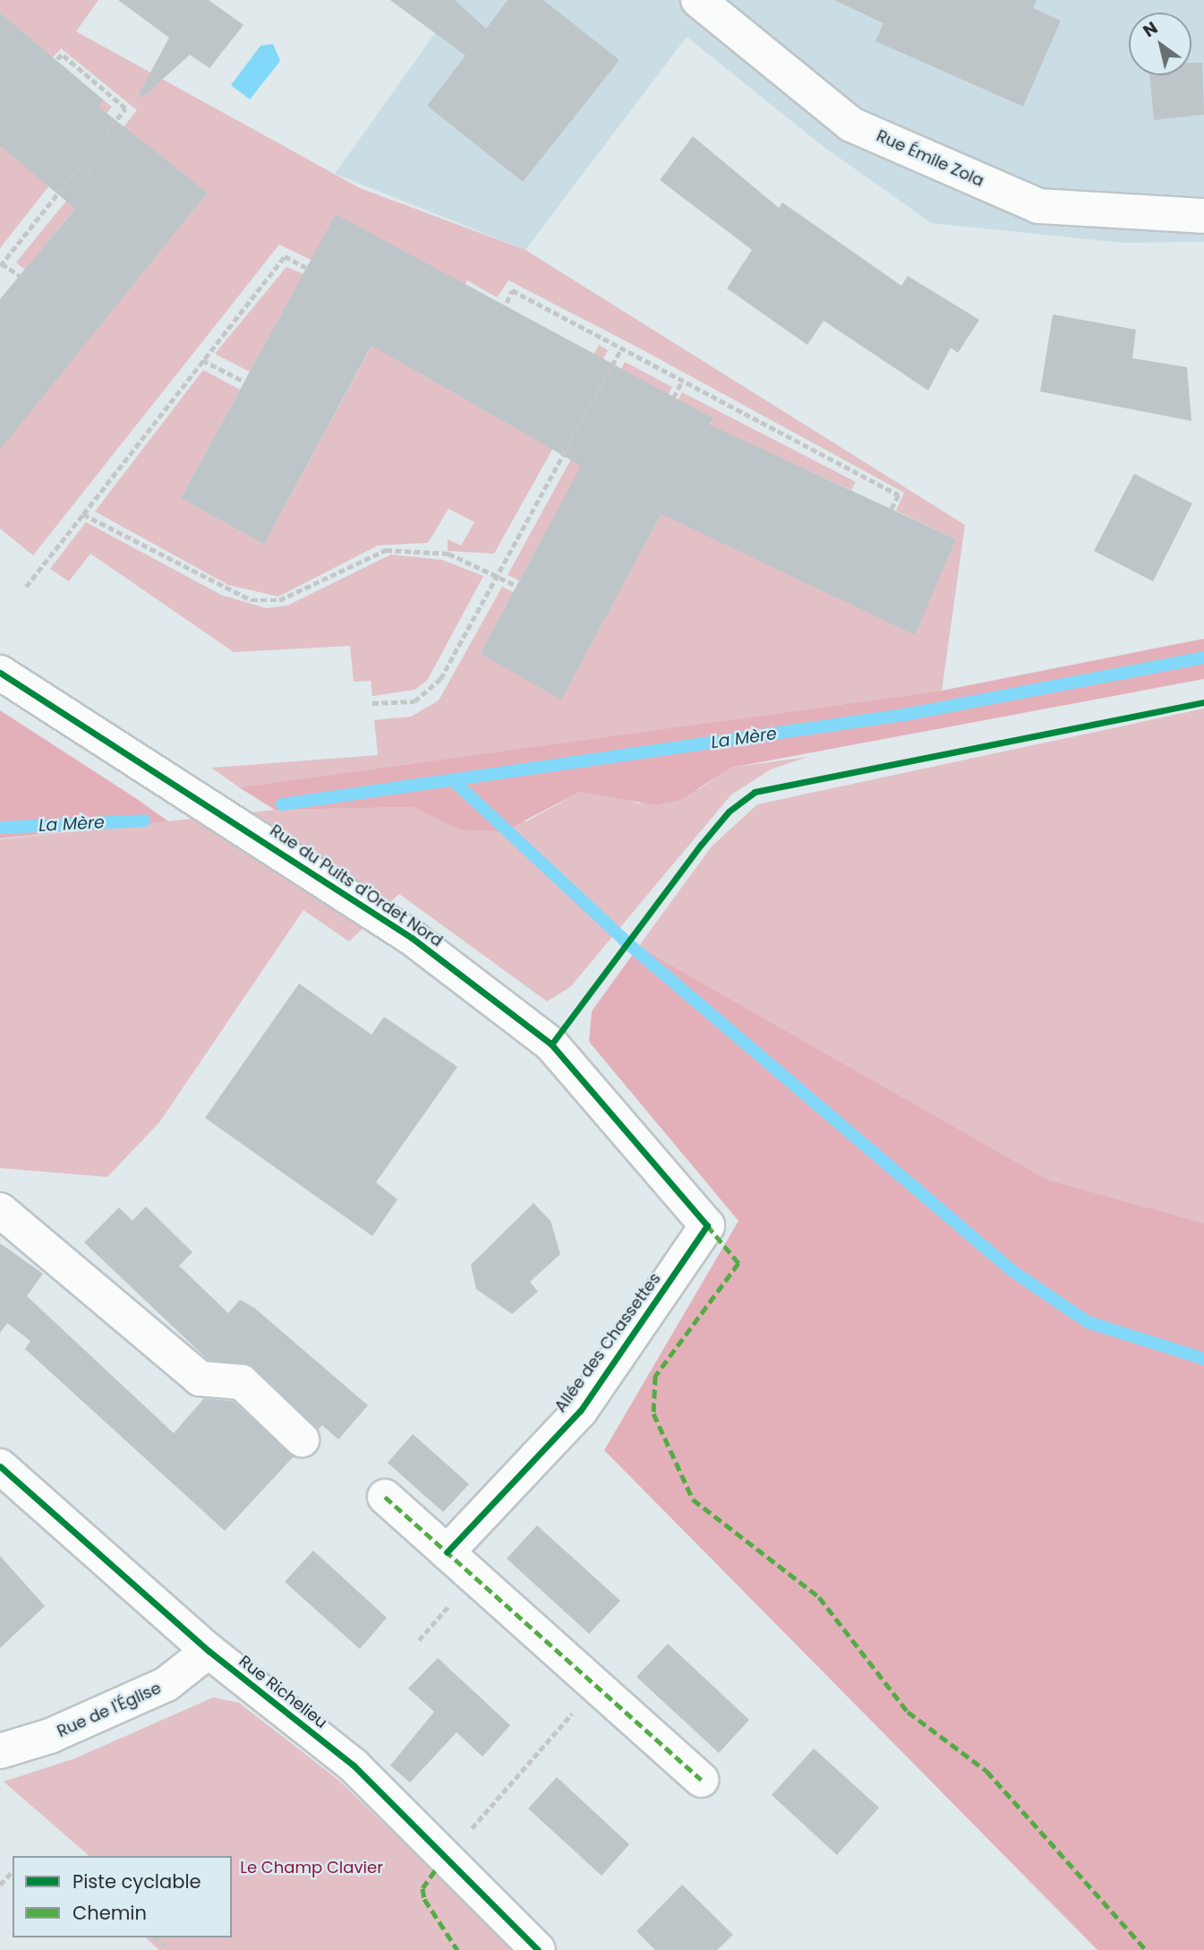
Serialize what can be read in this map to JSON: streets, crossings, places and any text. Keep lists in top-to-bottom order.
{
  "streets": {
    "street": [
      "Rue Émile Zola",
      "Rue du Puits d'Ordet Nord",
      "Allée des Chassettes",
      "Rue Richelieu",
      "Rue de l'Église"
    ]
  },
  "crossings": [
    ["Rue du Puits d'Ordet Nord", "Allée des Chassettes"],
    ["Rue Richelieu", "Rue de l'Église"]
  ],
  "water": ["La Mère"],
  "parks": ["Le Champ Clavier"],
  "legend": ["Piste cyclable", "Chemin"],
  "north": "top left"
}
